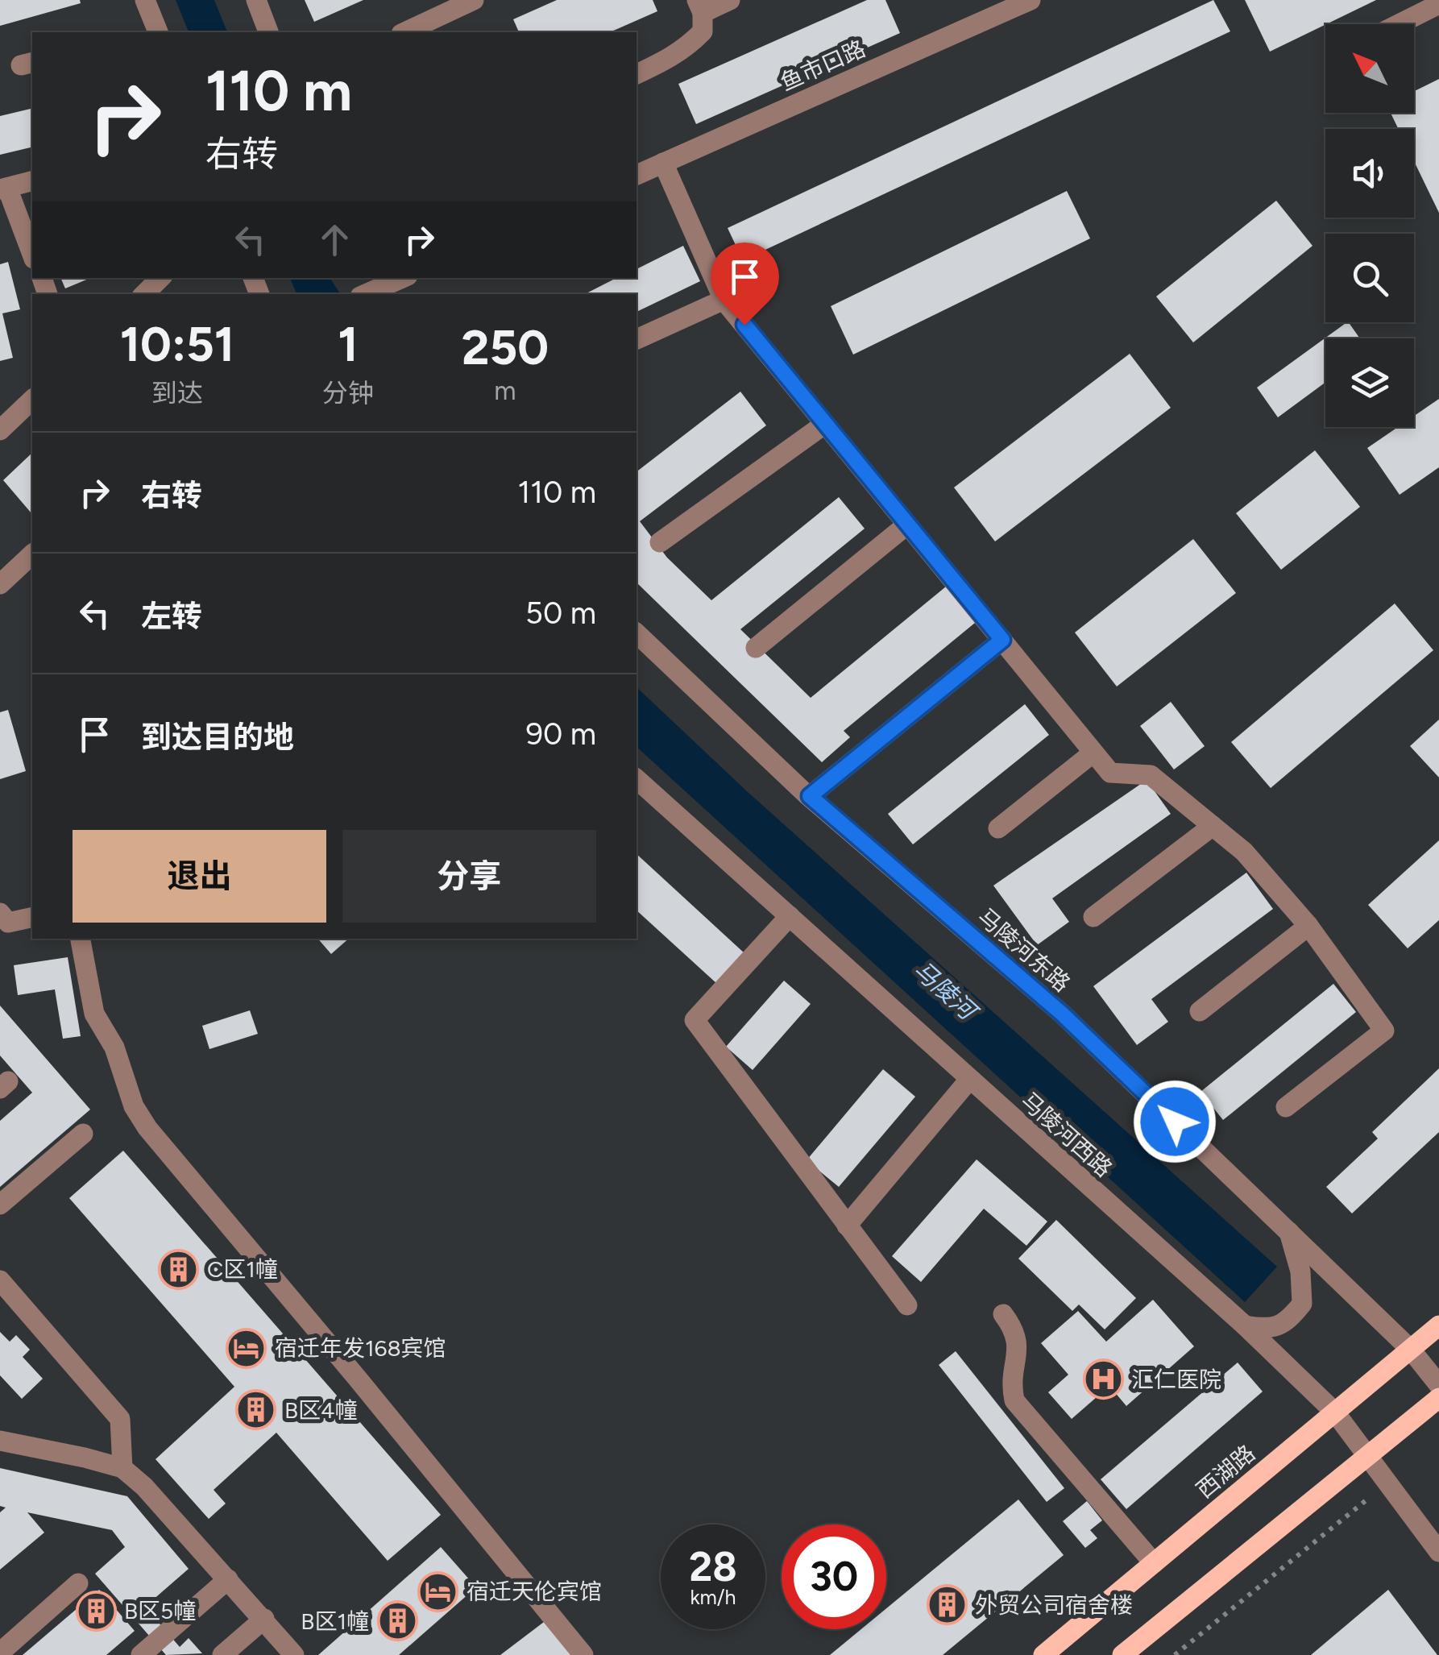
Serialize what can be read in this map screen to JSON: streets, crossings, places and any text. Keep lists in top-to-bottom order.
{
  "streets": {
    "main road": ["西湖路"],
    "street": ["鱼市口路", "马陵河东路", "马陵河西路"]
  },
  "crossings": [
    ["马陵河东路", "西湖路"],
    ["马陵河西路", "西湖路"]
  ],
  "water": ["马陵河"],
  "places": {
    "building": [
      "C区1幢",
      "B区4幢",
      "外贸公司宿舍楼",
      "B区5幢",
      "B区1幢"
    ],
    "hotel": ["宿迁年发168宾馆", "宿迁天伦宾馆"],
    "hospital": ["汇仁医院"]
  },
  "north": "top left",
  "page": {
    "turn": ["110 m", "右转"],
    "eta": [
      "10:51",
      "到达",
      "1",
      "分钟",
      "250",
      "m"
    ],
    "list": [
      {
        "name": "右转",
        "value": "110 m"
      },
      {
        "name": "左转",
        "value": "50 m"
      },
      {
        "name": "到达目的地",
        "value": "90 m"
      }
    ],
    "buttons": ["退出", "分享"],
    "speed": "28 km/h",
    "limit": "30"
  }
}
